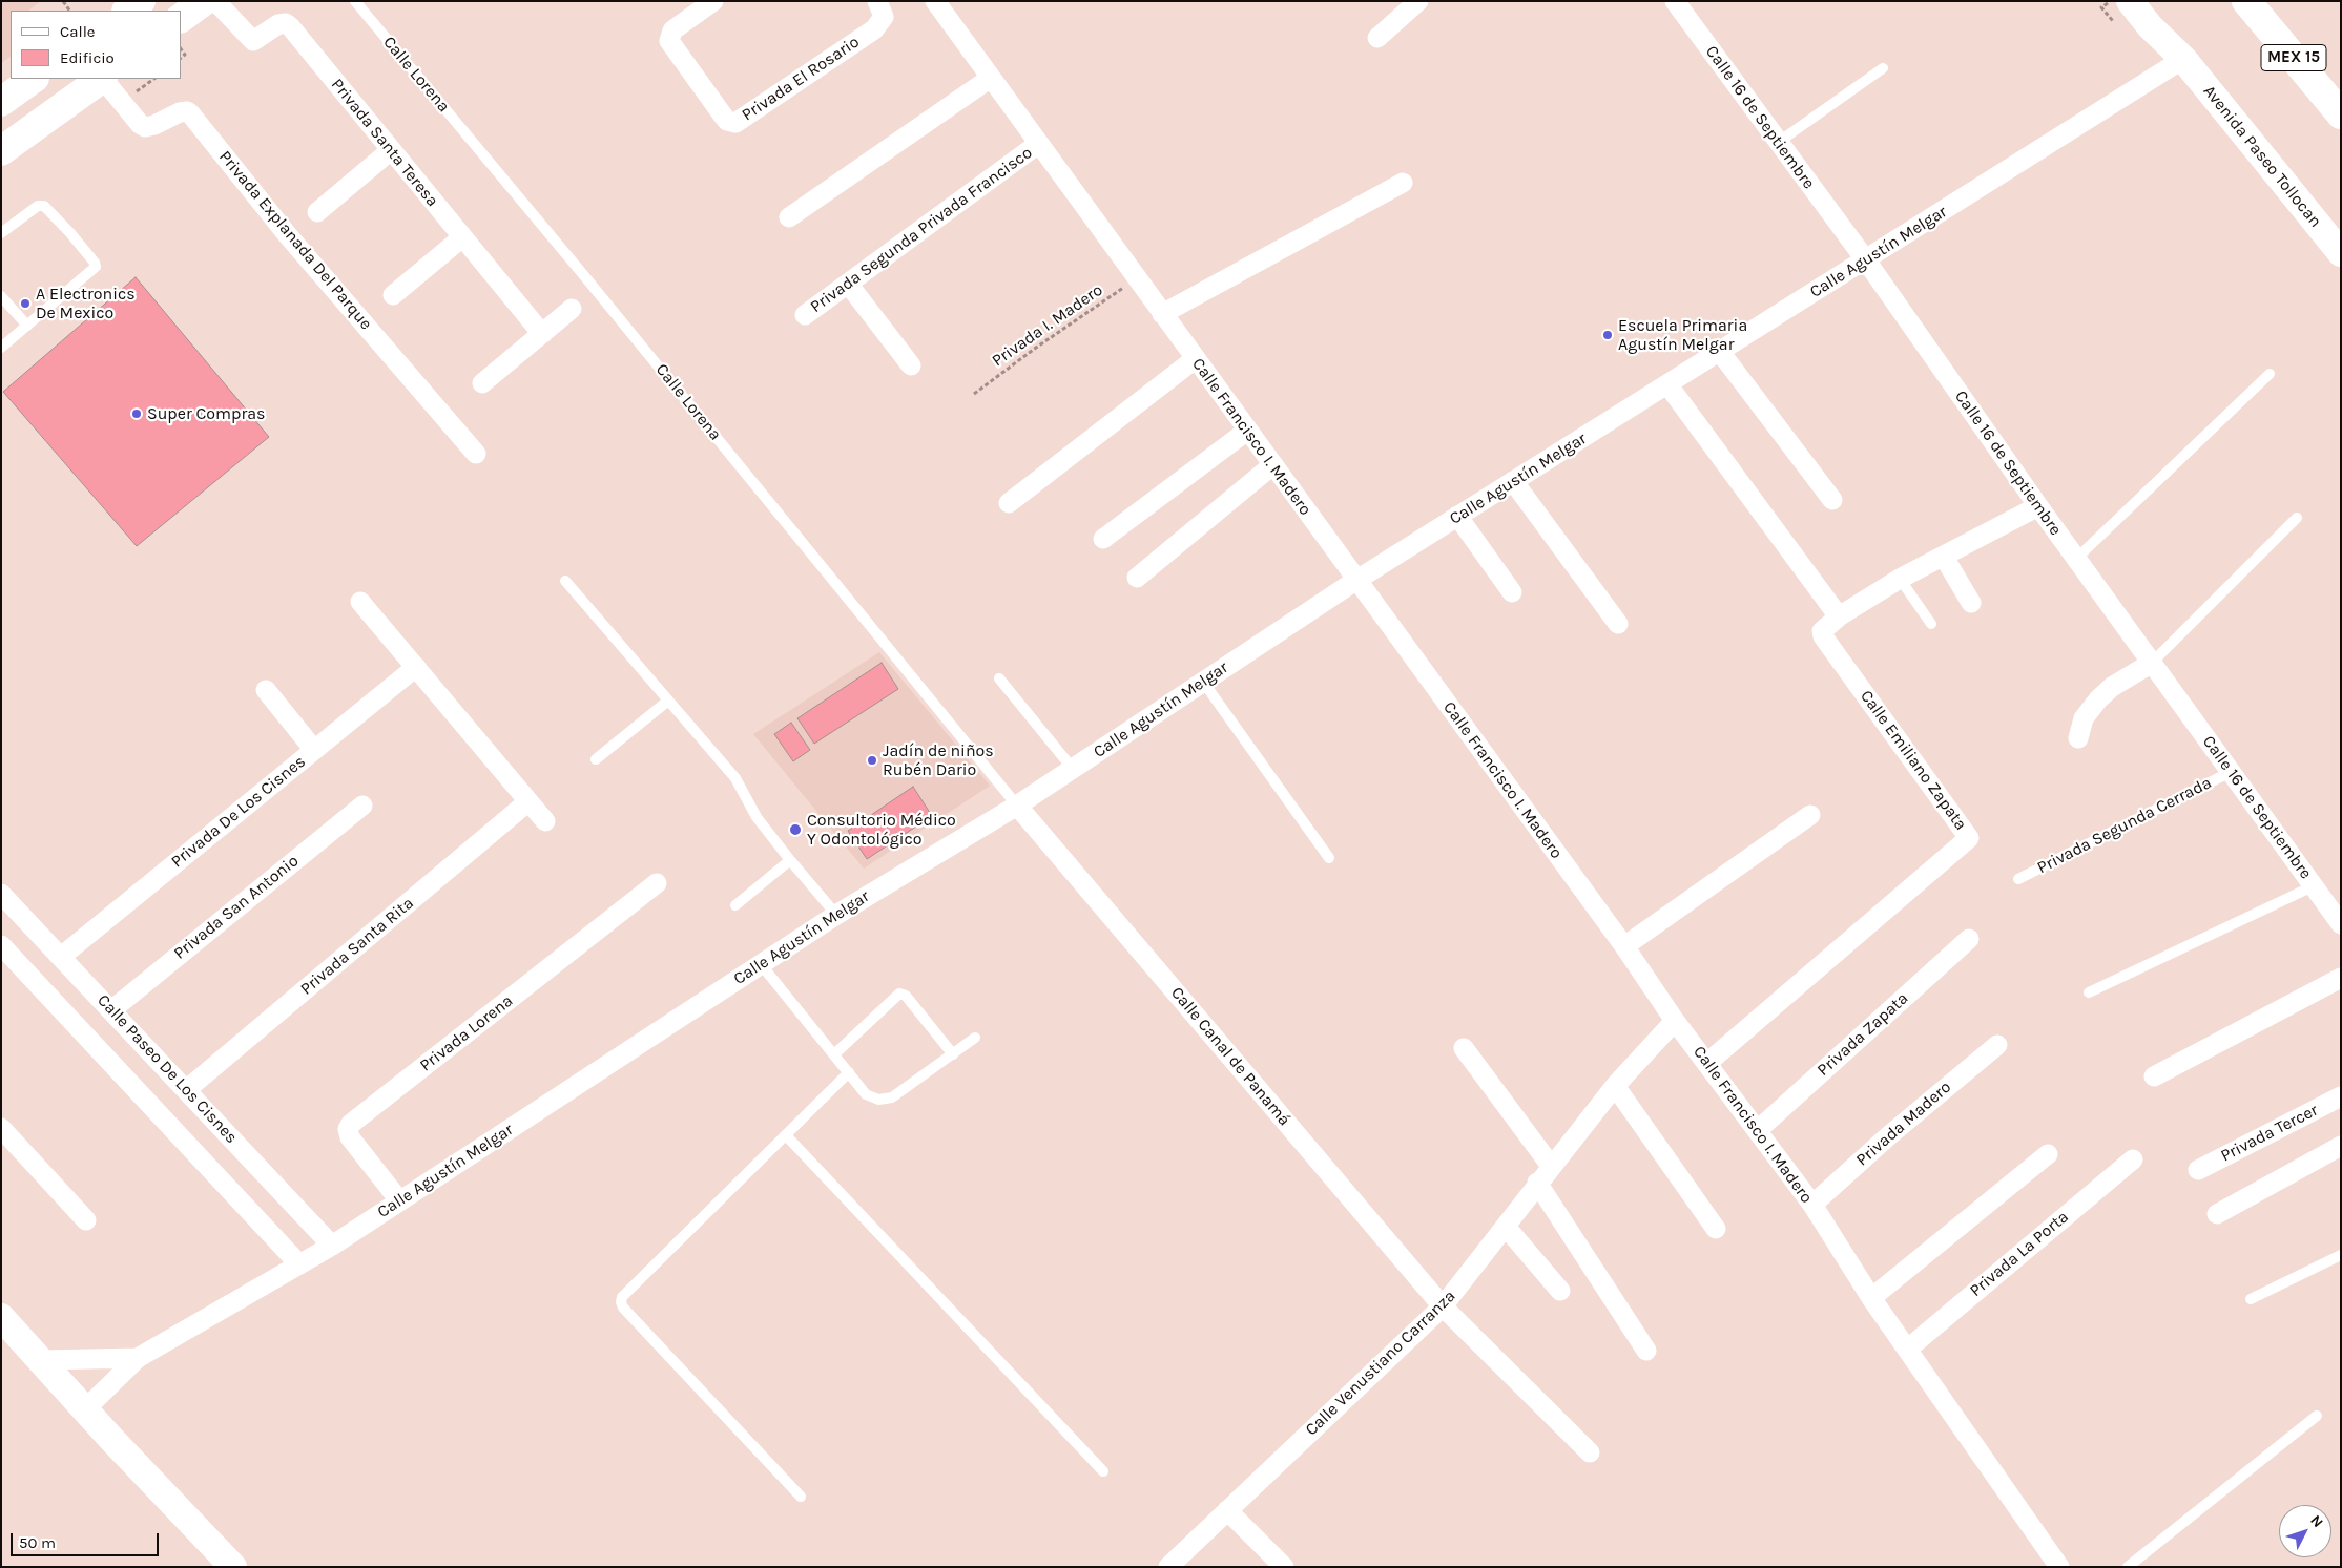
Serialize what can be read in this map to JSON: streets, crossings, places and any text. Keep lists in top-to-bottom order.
{
  "streets": {
    "main road": ["MEX 15", "Avenida Paseo Tollocan"],
    "street": [
      "Privada El Rosario",
      "Calle 16 de Septiembre",
      "Privada Santa Teresa",
      "Privada Segunda Privada Francisco",
      "Privada Explanada Del Parque",
      "Calle Agustín Melgar",
      "Calle Francisco I. Madero",
      "Calle Emiliano Zapata",
      "Privada De Los Cisnes",
      "Privada San Antonio",
      "Privada Santa Rita",
      "Privada Lorena",
      "Privada Zapata",
      "Calle Canal de Panamá",
      "Calle Paseo De Los Cisnes",
      "Privada Madero",
      "Privada Tercer",
      "Privada La Porta",
      "Calle Venustiano Carranza"
    ],
    "lane": ["Calle Lorena", "Privada Segunda Cerrada"],
    "path": ["Privada I. Madero"]
  },
  "crossings": [
    ["Calle Lorena", "Calle Agustín Melgar"],
    ["Calle Lorena", "Calle Canal de Panamá"],
    ["Calle 16 de Septiembre", "Calle Agustín Melgar"],
    ["Calle 16 de Septiembre", "Calle Emiliano Zapata"],
    ["Calle 16 de Septiembre", "Privada Segunda Cerrada"],
    ["Avenida Paseo Tollocan", "Calle Agustín Melgar"],
    ["Privada Segunda Privada Francisco", "Calle Francisco I. Madero"],
    ["Calle Agustín Melgar", "Calle Francisco I. Madero"],
    ["Calle Agustín Melgar", "Privada Lorena"],
    ["Calle Agustín Melgar", "Calle Canal de Panamá"],
    ["Calle Agustín Melgar", "Calle Paseo De Los Cisnes"],
    ["Privada I. Madero", "Calle Francisco I. Madero"],
    ["Calle Francisco I. Madero", "Calle Emiliano Zapata"],
    ["Calle Francisco I. Madero", "Privada Zapata"],
    ["Calle Francisco I. Madero", "Privada Madero"],
    ["Calle Francisco I. Madero", "Privada La Porta"],
    ["Calle Francisco I. Madero", "Calle Venustiano Carranza"],
    ["Privada De Los Cisnes", "Calle Paseo De Los Cisnes"],
    ["Privada San Antonio", "Calle Paseo De Los Cisnes"],
    ["Privada Santa Rita", "Calle Paseo De Los Cisnes"],
    ["Calle Canal de Panamá", "Calle Venustiano Carranza"]
  ],
  "places": [
    "A Electronics De Mexico",
    "Escuela Primaria Agustín Melgar",
    "Super Compras",
    "Jadín de niños Rubén Dario",
    "Consultorio Médico Y Odontológico"
  ],
  "legend": ["Calle", "Edificio"],
  "scale_bar": "50 m",
  "north": "top right"
}
